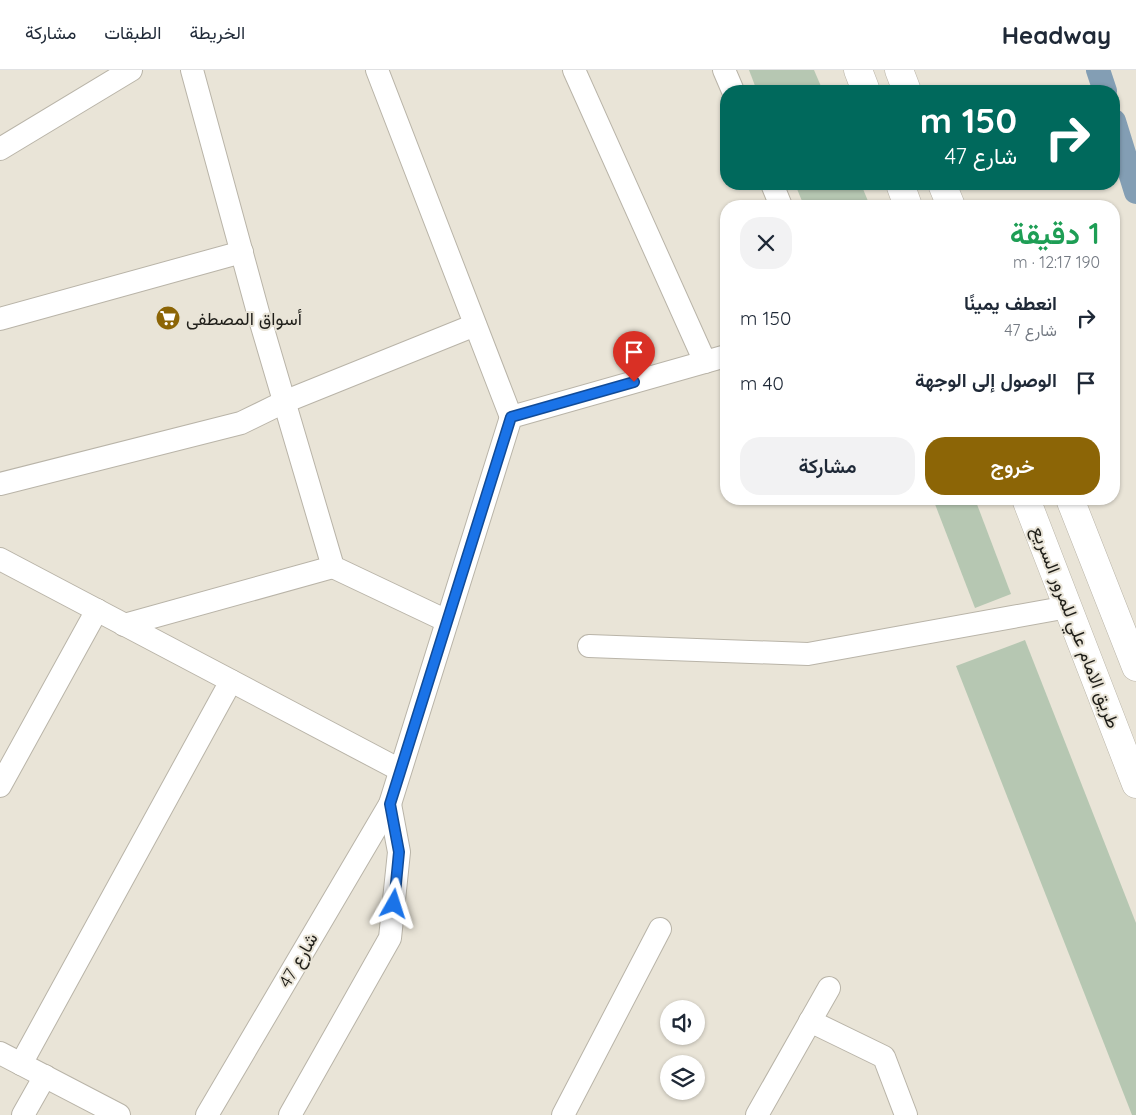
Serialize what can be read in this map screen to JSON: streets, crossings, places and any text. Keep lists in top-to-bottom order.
{
  "streets": {
    "main road": ["طريق الامام علي للمرور السريع"],
    "street": ["شارع 47"]
  },
  "places": {
    "supermarket": ["أسواق المصطفى"]
  },
  "page": {
    "header": "Headway",
    "nav": ["الخريطة", "الطبقات", "مشاركة"],
    "turn": ["150 m", "شارع 47"],
    "heading": ["1 دقيقة", "190 m · 12:17"],
    "list": [
      {
        "name": "انعطف يمينًا",
        "note": "شارع 47",
        "value": "150 m"
      },
      {
        "name": "الوصول إلى الوجهة",
        "value": "40 m"
      }
    ],
    "buttons": ["خروج", "مشاركة"]
  }
}
